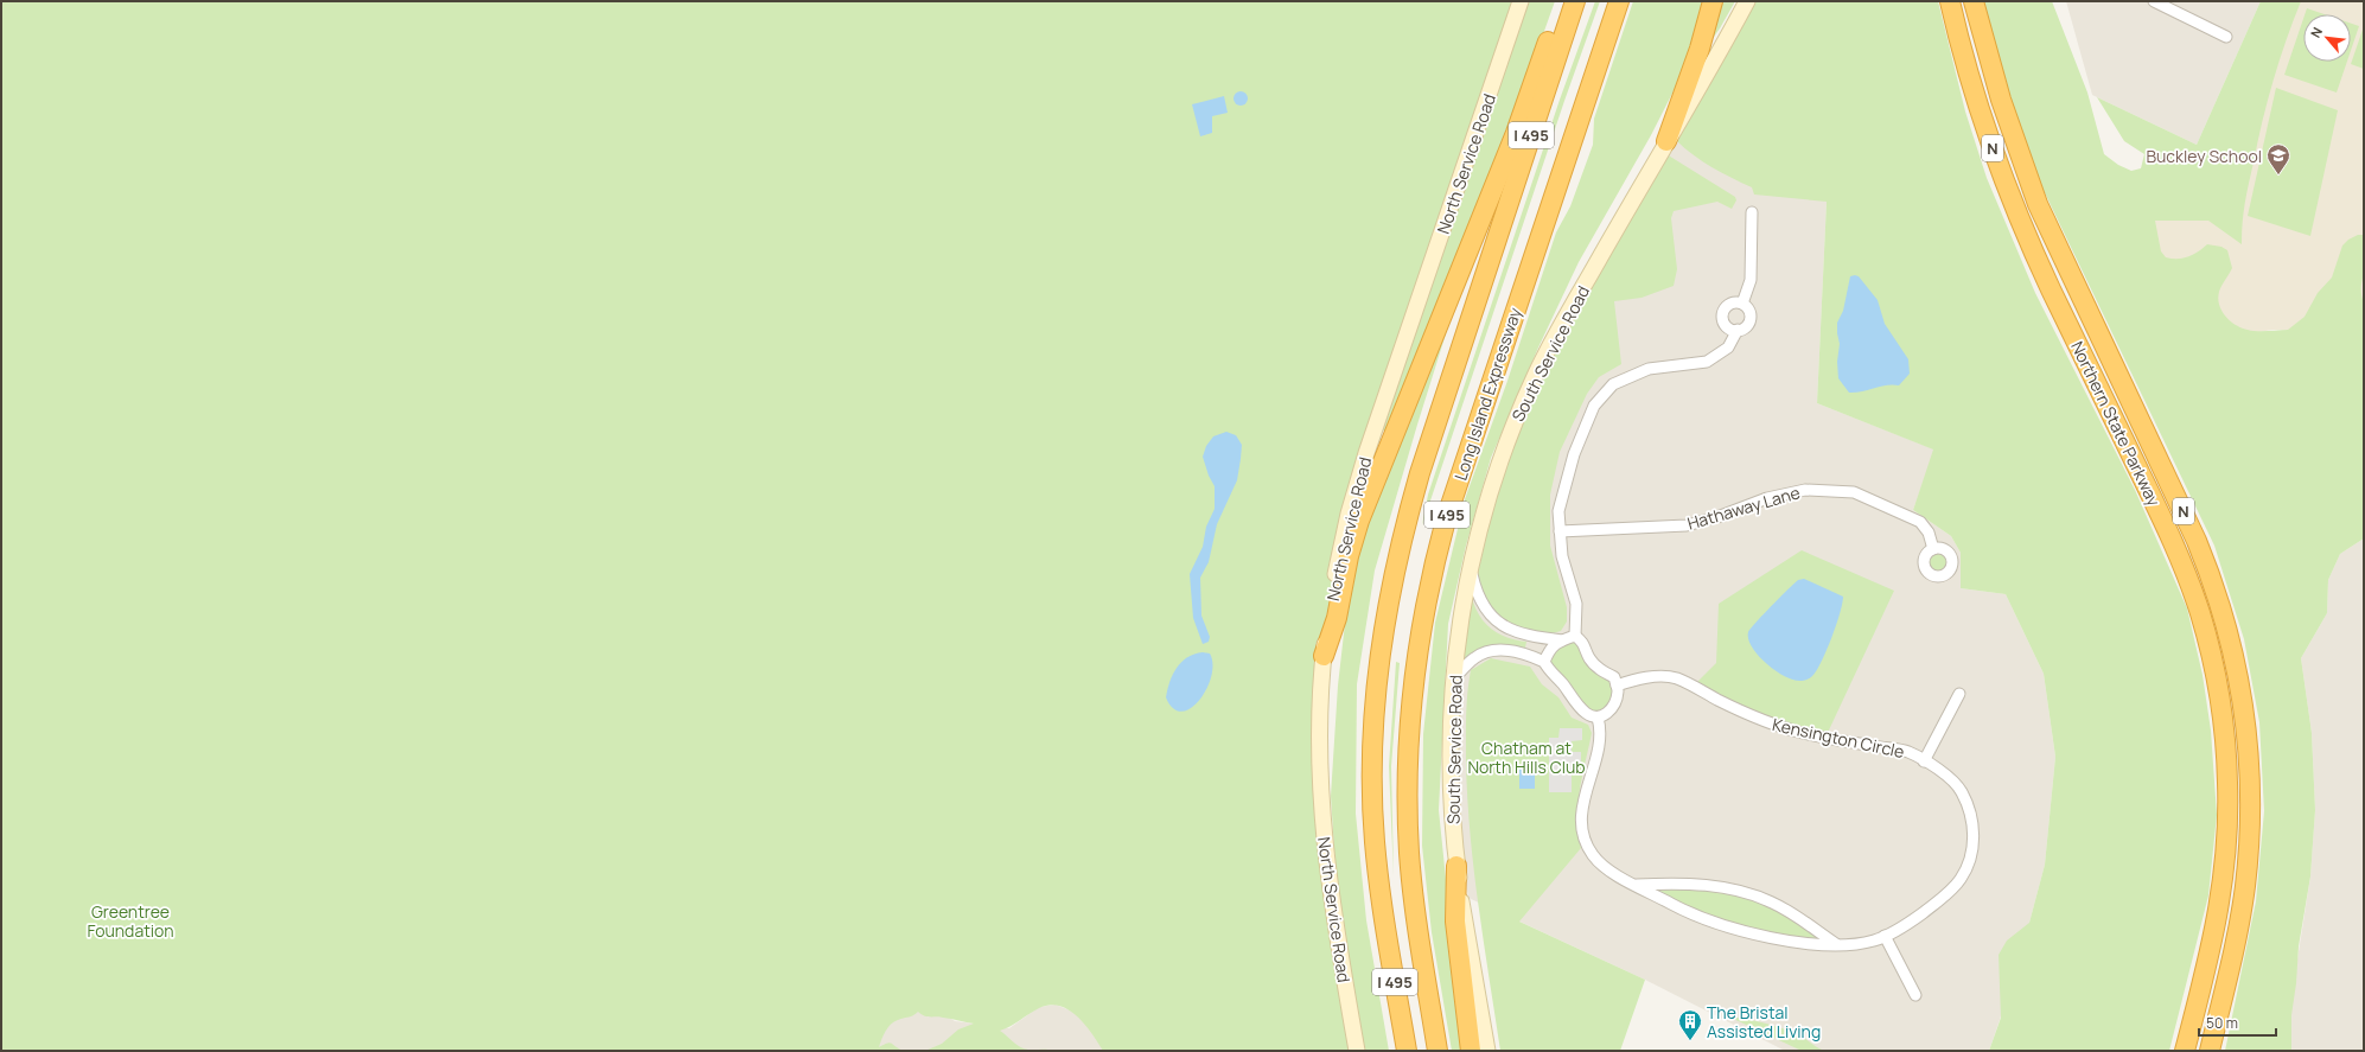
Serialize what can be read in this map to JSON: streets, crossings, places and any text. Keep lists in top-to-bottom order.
{
  "streets": {
    "highway": [
      "I 495",
      "N",
      "Long Island Expressway",
      "Northern State Parkway"
    ],
    "main road": ["North Service Road", "South Service Road"],
    "street": ["Hathaway Lane", "Kensington Circle"]
  },
  "parks": ["Chatham at North Hills Club", "Greentree Foundation"],
  "places": {
    "school or university": ["Buckley School"],
    "building": ["The Bristal Assisted Living"]
  },
  "scale_bar": "50 m",
  "north": "top left"
}
